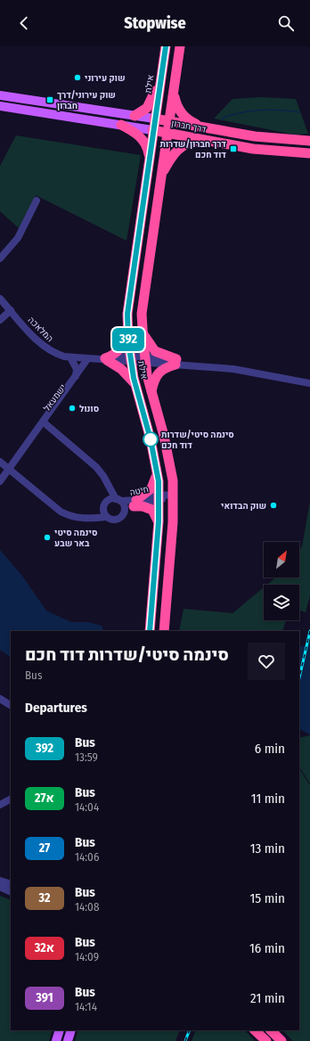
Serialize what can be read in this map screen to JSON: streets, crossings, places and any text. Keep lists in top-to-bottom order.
{
  "streets": {
    "highway": ["אילת", "דרך חברון"],
    "street": ["המלאכה", "ישמעאל", "חיטה"]
  },
  "crossings": [
    ["אילת", "דרך חברון"],
    ["אילת", "המלאכה"],
    ["אילת", "חיטה"],
    ["המלאכה", "ישמעאל"],
    ["ישמעאל", "חיטה"]
  ],
  "places": {
    "other": [
      "שוק עירוני",
      "סונול",
      "סינמה סיטי/שדרות דוד חכם",
      "שוק הבדואי",
      "סינמה סיטי באר שבע"
    ],
    "transit": ["שוק עירוני/דרך חברון", "דרך חברון/שדרות דוד חכם"]
  },
  "lines": ["bus line 392"],
  "north": "top right",
  "page": {
    "header": "Stopwise",
    "on_map": "392",
    "heading": [
      ["סינמה סיטי/שדרות דוד חכם", "Bus"],
      "Departures"
    ],
    "list": [
      {
        "mark": "392",
        "name": "Bus",
        "note": "13:59",
        "value": "6 min"
      },
      {
        "mark": "27א",
        "name": "Bus",
        "note": "14:04",
        "value": "11 min"
      },
      {
        "mark": "27",
        "name": "Bus",
        "note": "14:06",
        "value": "13 min"
      },
      {
        "mark": "32",
        "name": "Bus",
        "note": "14:08",
        "value": "15 min"
      },
      {
        "mark": "32א",
        "name": "Bus",
        "note": "14:09",
        "value": "16 min"
      },
      {
        "mark": "391",
        "name": "Bus",
        "note": "14:14",
        "value": "21 min"
      }
    ]
  }
}
